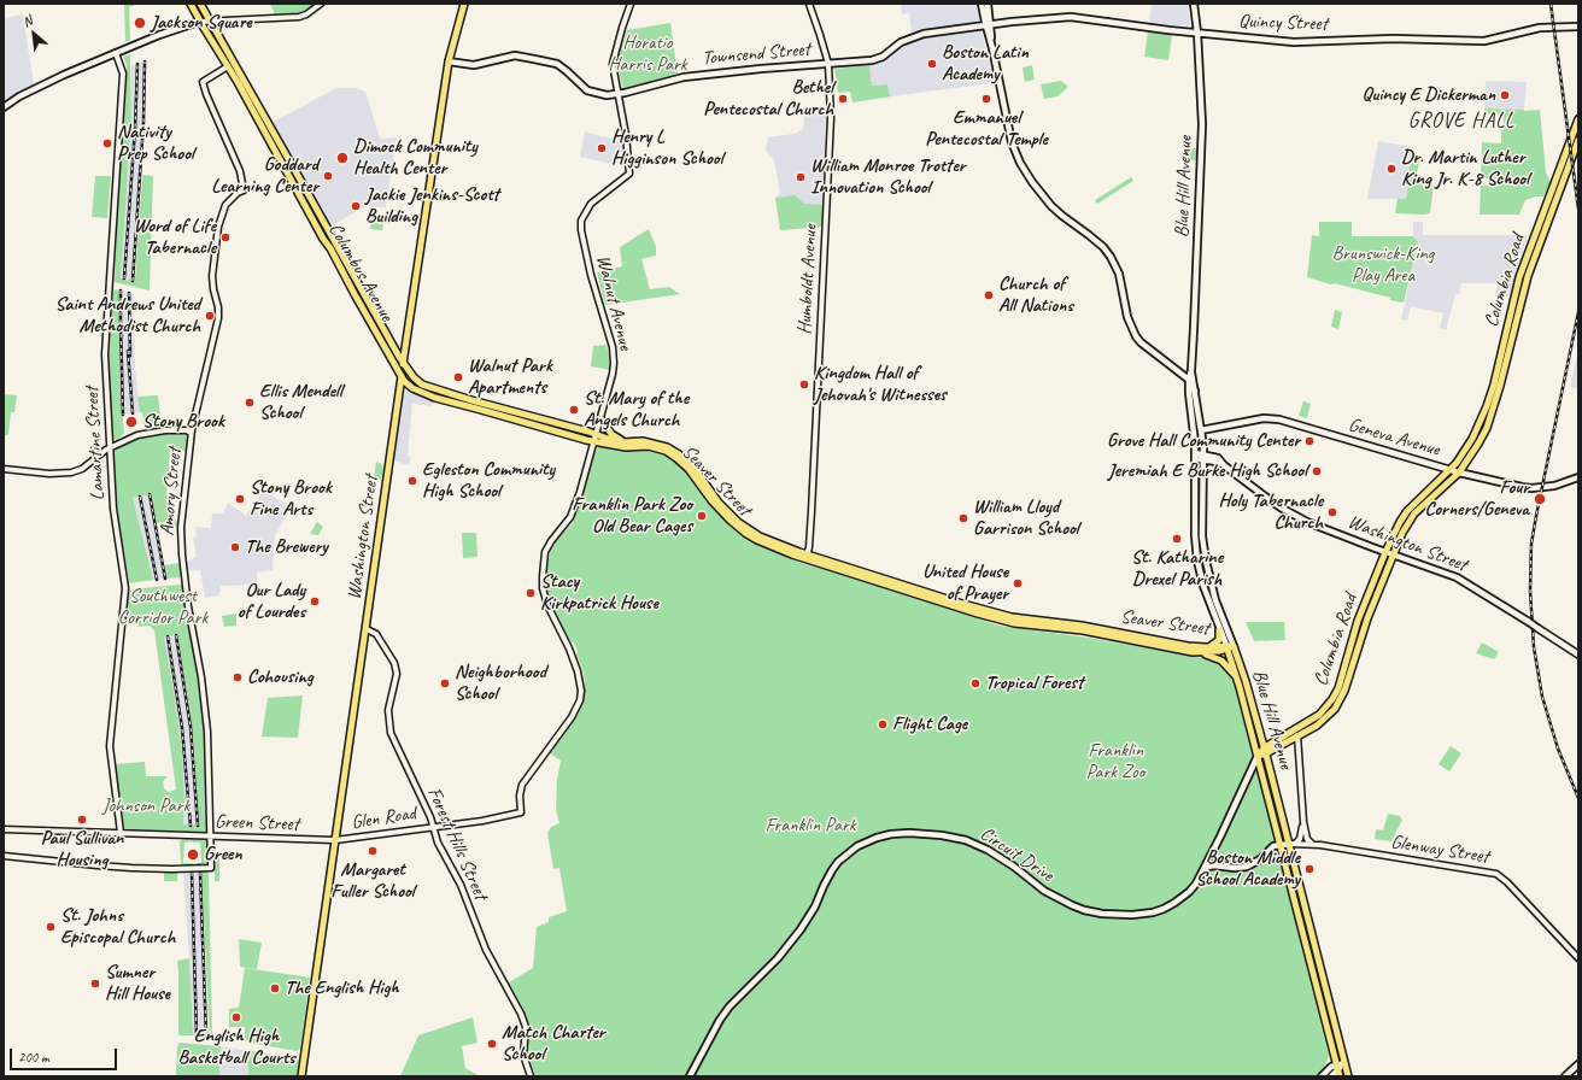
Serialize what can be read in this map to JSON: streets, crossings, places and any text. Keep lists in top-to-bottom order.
{
  "streets": {
    "main road": [
      "Quincy Street",
      "Townsend Street",
      "Blue Hill Avenue",
      "Columbus Avenue",
      "Columbia Road",
      "Geneva Avenue",
      "Seaver Street",
      "Washington Street",
      "Circuit Drive"
    ],
    "street": [
      "Humboldt Avenue",
      "Walnut Avenue",
      "Lamartine Street",
      "Amory Street",
      "Glen Road",
      "Green Street",
      "Forest Hills Street",
      "Glenway Street"
    ]
  },
  "crossings": [
    ["Quincy Street", "Townsend Street"],
    ["Quincy Street", "Blue Hill Avenue"],
    ["Townsend Street", "Humboldt Avenue"],
    ["Townsend Street", "Walnut Avenue"],
    ["Townsend Street", "Washington Street"],
    ["Blue Hill Avenue", "Columbia Road"],
    ["Blue Hill Avenue", "Geneva Avenue"],
    ["Blue Hill Avenue", "Seaver Street"],
    ["Blue Hill Avenue", "Washington Street"],
    ["Blue Hill Avenue", "Glenway Street"],
    ["Blue Hill Avenue", "Circuit Drive"],
    ["Columbus Avenue", "Walnut Avenue"],
    ["Columbus Avenue", "Seaver Street"],
    ["Columbus Avenue", "Amory Street"],
    ["Columbus Avenue", "Washington Street"],
    ["Humboldt Avenue", "Seaver Street"],
    ["Columbia Road", "Geneva Avenue"],
    ["Columbia Road", "Washington Street"],
    ["Columbia Road", "Circuit Drive"],
    ["Walnut Avenue", "Seaver Street"],
    ["Walnut Avenue", "Glen Road"],
    ["Lamartine Street", "Green Street"],
    ["Amory Street", "Green Street"],
    ["Washington Street", "Glen Road"],
    ["Washington Street", "Green Street"],
    ["Washington Street", "Forest Hills Street"],
    ["Glen Road", "Green Street"],
    ["Glen Road", "Forest Hills Street"]
  ],
  "districts": ["GROVE HALL"],
  "parks": [
    "Horatio Harris Park",
    "Brunswick-King Play Area",
    "Southwest Corridor Park",
    "Franklin Park Zoo",
    "Johnson Park",
    "Franklin Park"
  ],
  "places": [
    "Jackson Square",
    "Boston Latin Academy",
    "Quincy E Dickerman",
    "Bethel Pentecostal Church",
    "Emmanuel Pentecostal Temple",
    "Nativity Prep School",
    "Henry L Higginson School",
    "Dimock Community Health Center",
    "Dr. Martin Luther King Jr. K-8 School",
    "Goddard Learning Center",
    "William Monroe Trotter Innovation School",
    "Jackie Jenkins-Scott Building",
    "Word of Life Tabernacle",
    "Church of All Nations",
    "Saint Andrews United Methodist Church",
    "Walnut Park Apartments",
    "Kingdom Hall of Jehovah's Witnesses",
    "Ellis Mendell School",
    "St. Mary of the Angels Church",
    "Stony Brook",
    "Grove Hall Community Center",
    "Jeremiah E Burke High School",
    "Egleston Community High School",
    "Stony Brook Fine Arts",
    "Four Corners/Geneva",
    "Holy Tabernacle Church",
    "Franklin Park Zoo Old Bear Cages",
    "William Lloyd Garrison School",
    "St. Katharine Drexel Parish",
    "The Brewery",
    "United House of Prayer",
    "Stacy Kirkpatrick House",
    "Our Lady of Lourdes",
    "Cohousing",
    "Neighborhood School",
    "Tropical Forest",
    "Flight Cage",
    "Paul Sullivan Housing",
    "Margaret Fuller School",
    "Green",
    "Boston Middle School Academy",
    "St. Johns Episcopal Church",
    "Sumner Hill House",
    "The English High",
    "English High Basketball Courts",
    "Match Charter School"
  ],
  "scale_bar": "200 m",
  "north": "top left"
}
